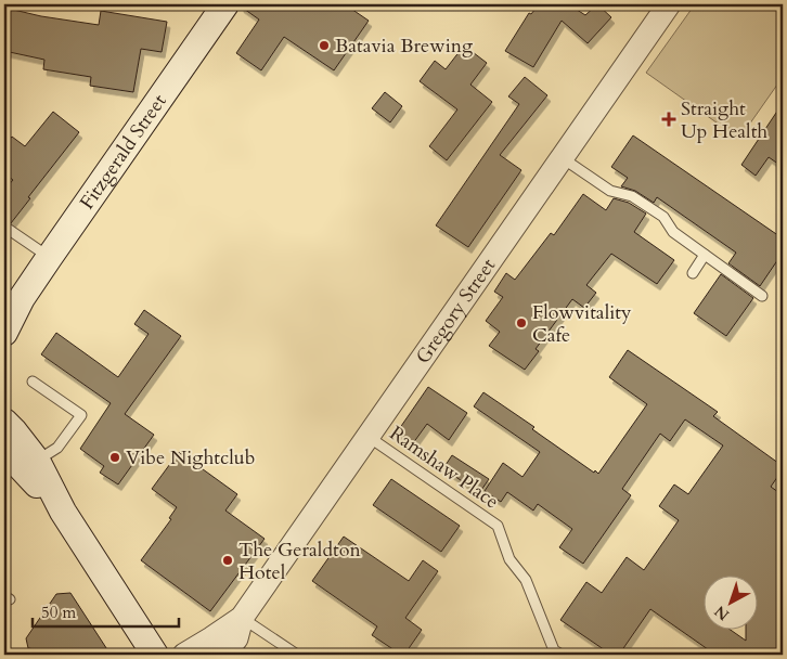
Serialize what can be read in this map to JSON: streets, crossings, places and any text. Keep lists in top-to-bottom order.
{
  "streets": {
    "main road": ["Fitzgerald Street"],
    "street": ["Gregory Street"],
    "lane": ["Ramshaw Place"]
  },
  "crossings": [
    ["Gregory Street", "Ramshaw Place"]
  ],
  "places": {
    "other": [
      "Batavia Brewing",
      "Flowvitality Cafe",
      "Vibe Nightclub",
      "The Geraldton Hotel"
    ],
    "health": ["Straight Up Health"]
  },
  "scale_bar": "50 m",
  "north": "bottom left"
}
